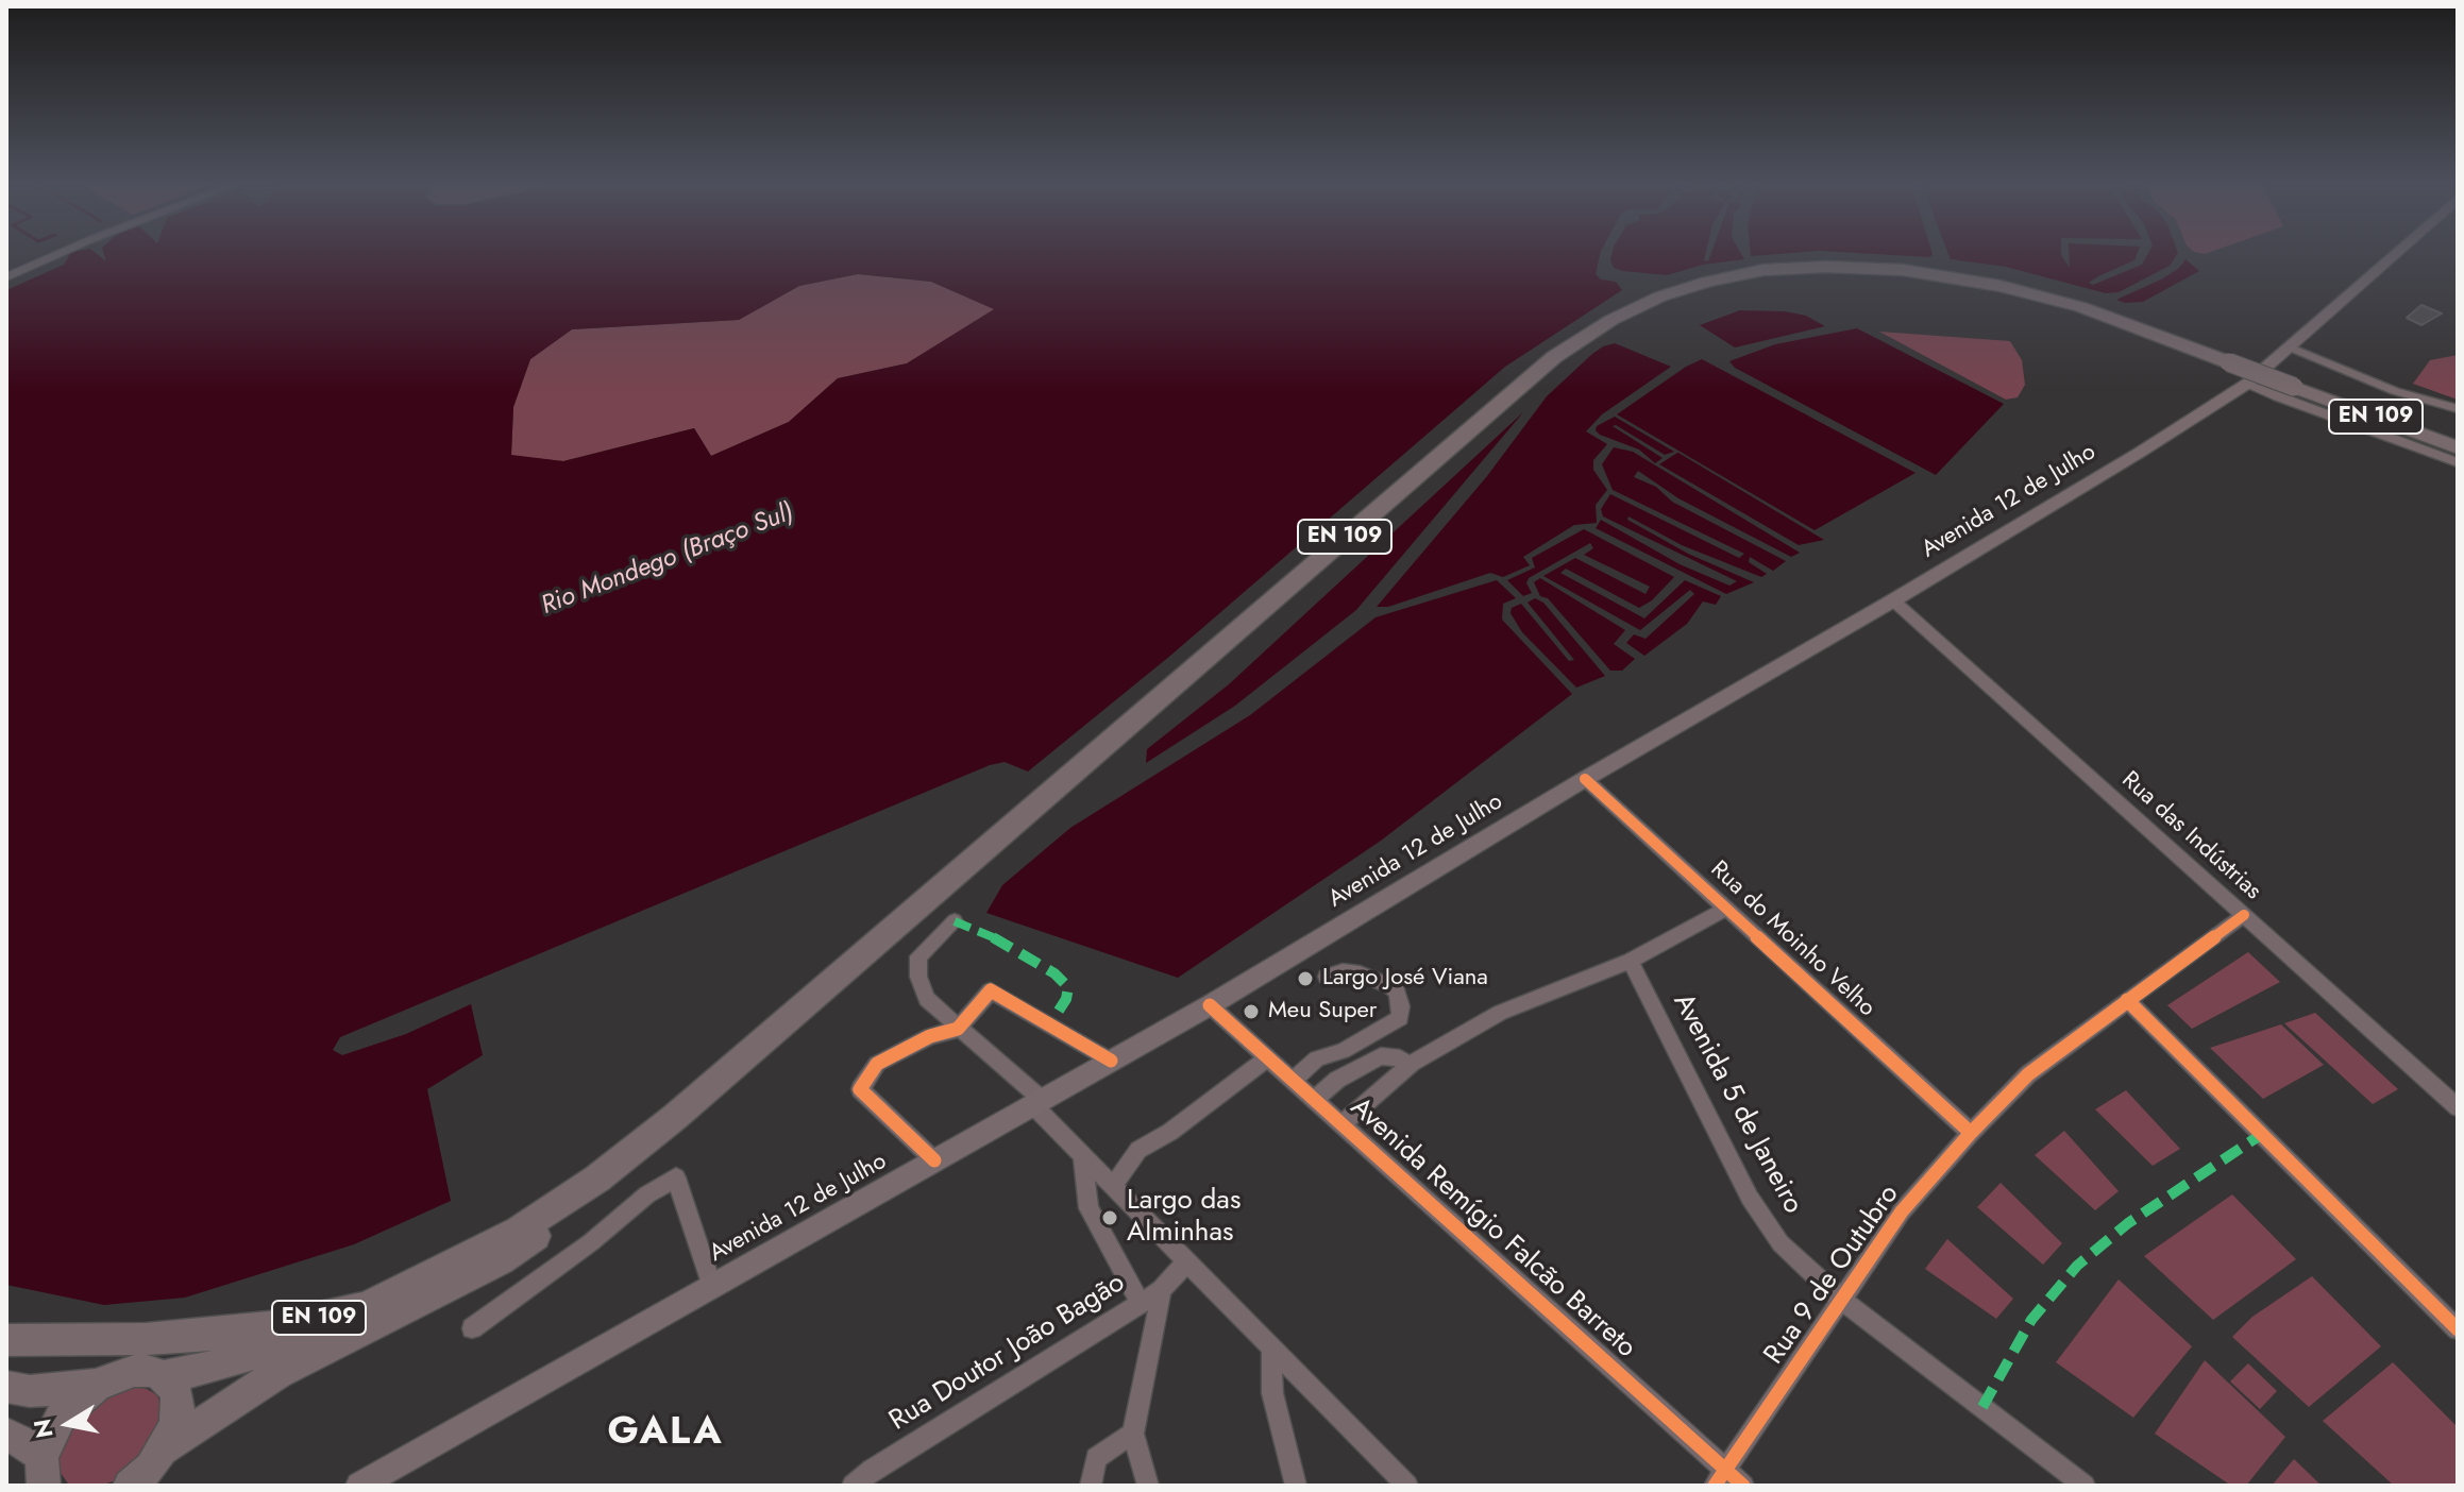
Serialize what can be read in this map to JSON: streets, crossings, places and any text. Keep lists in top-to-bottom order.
{
  "streets": {
    "main road": ["EN 109", "Avenida 12 de Julho"],
    "street": [
      "Rua das Indústrias",
      "Rua do Moinho Velho",
      "Avenida 5 de Janeiro",
      "Avenida Remígio Falcão Barreto",
      "Rua 9 de Outubro",
      "Rua Doutor João Bagão"
    ]
  },
  "crossings": [
    ["Avenida 12 de Julho", "Rua das Indústrias"],
    ["Avenida 12 de Julho", "Rua do Moinho Velho"],
    ["Avenida 12 de Julho", "Avenida Remígio Falcão Barreto"],
    ["Rua das Indústrias", "Rua 9 de Outubro"],
    ["Rua do Moinho Velho", "Rua 9 de Outubro"],
    ["Avenida 5 de Janeiro", "Rua 9 de Outubro"],
    ["Avenida Remígio Falcão Barreto", "Rua 9 de Outubro"]
  ],
  "districts": ["GALA"],
  "water": ["Rio Mondego (Braço Sul)"],
  "places": ["Largo José Viana", "Meu Super", "Largo das Alminhas"],
  "north": "left"
}
